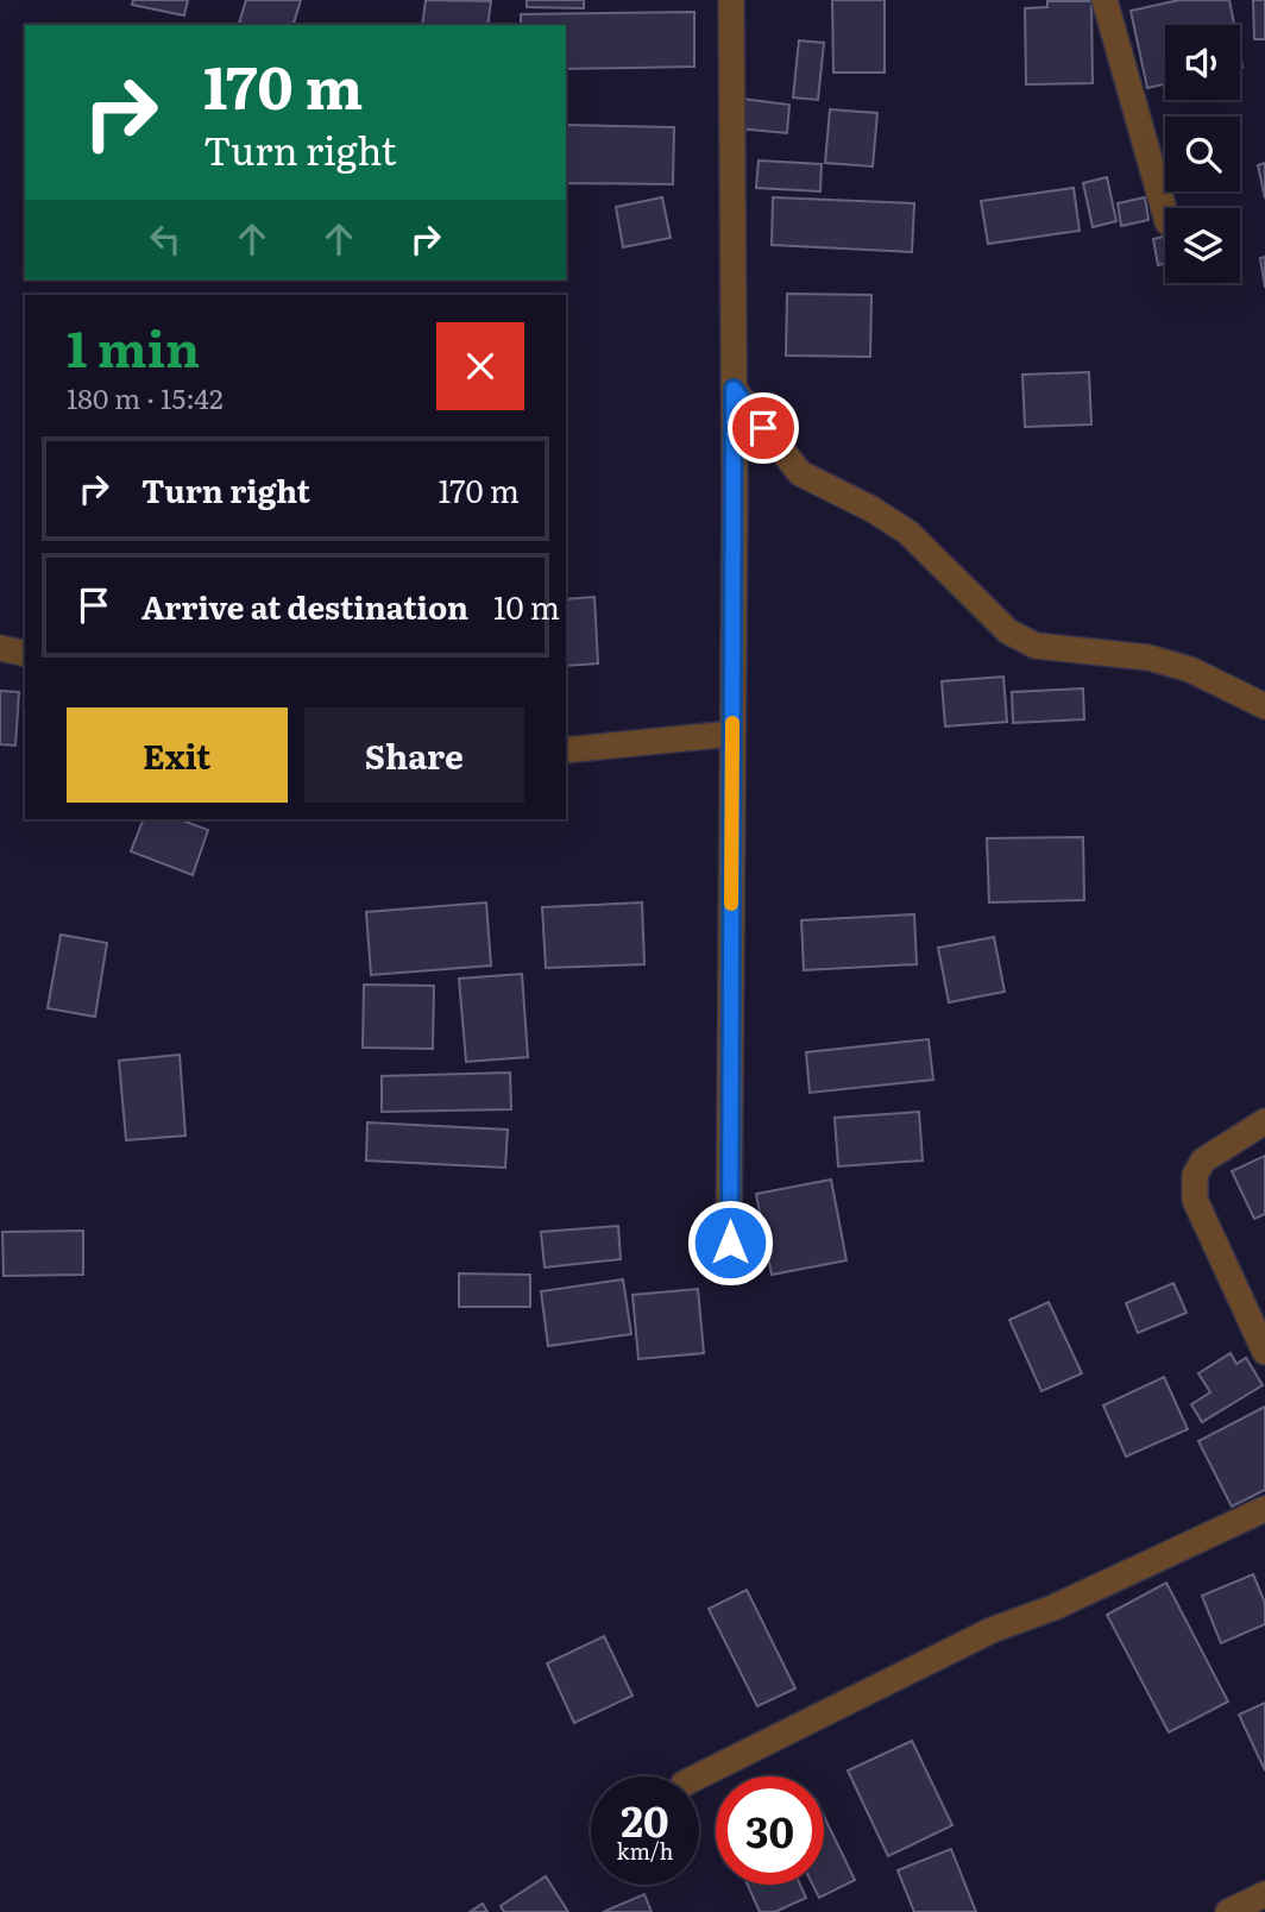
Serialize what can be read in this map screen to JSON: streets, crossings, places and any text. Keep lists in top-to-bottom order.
{
  "page": {
    "turn": ["170 m", "Turn right"],
    "heading": ["1 min", "180 m · 15:42"],
    "list": [
      {
        "name": "Turn right",
        "value": "170 m"
      },
      {
        "name": "Arrive at destination",
        "value": "10 m"
      }
    ],
    "buttons": ["Exit", "Share"],
    "speed": "20 km/h",
    "limit": "30"
  }
}
